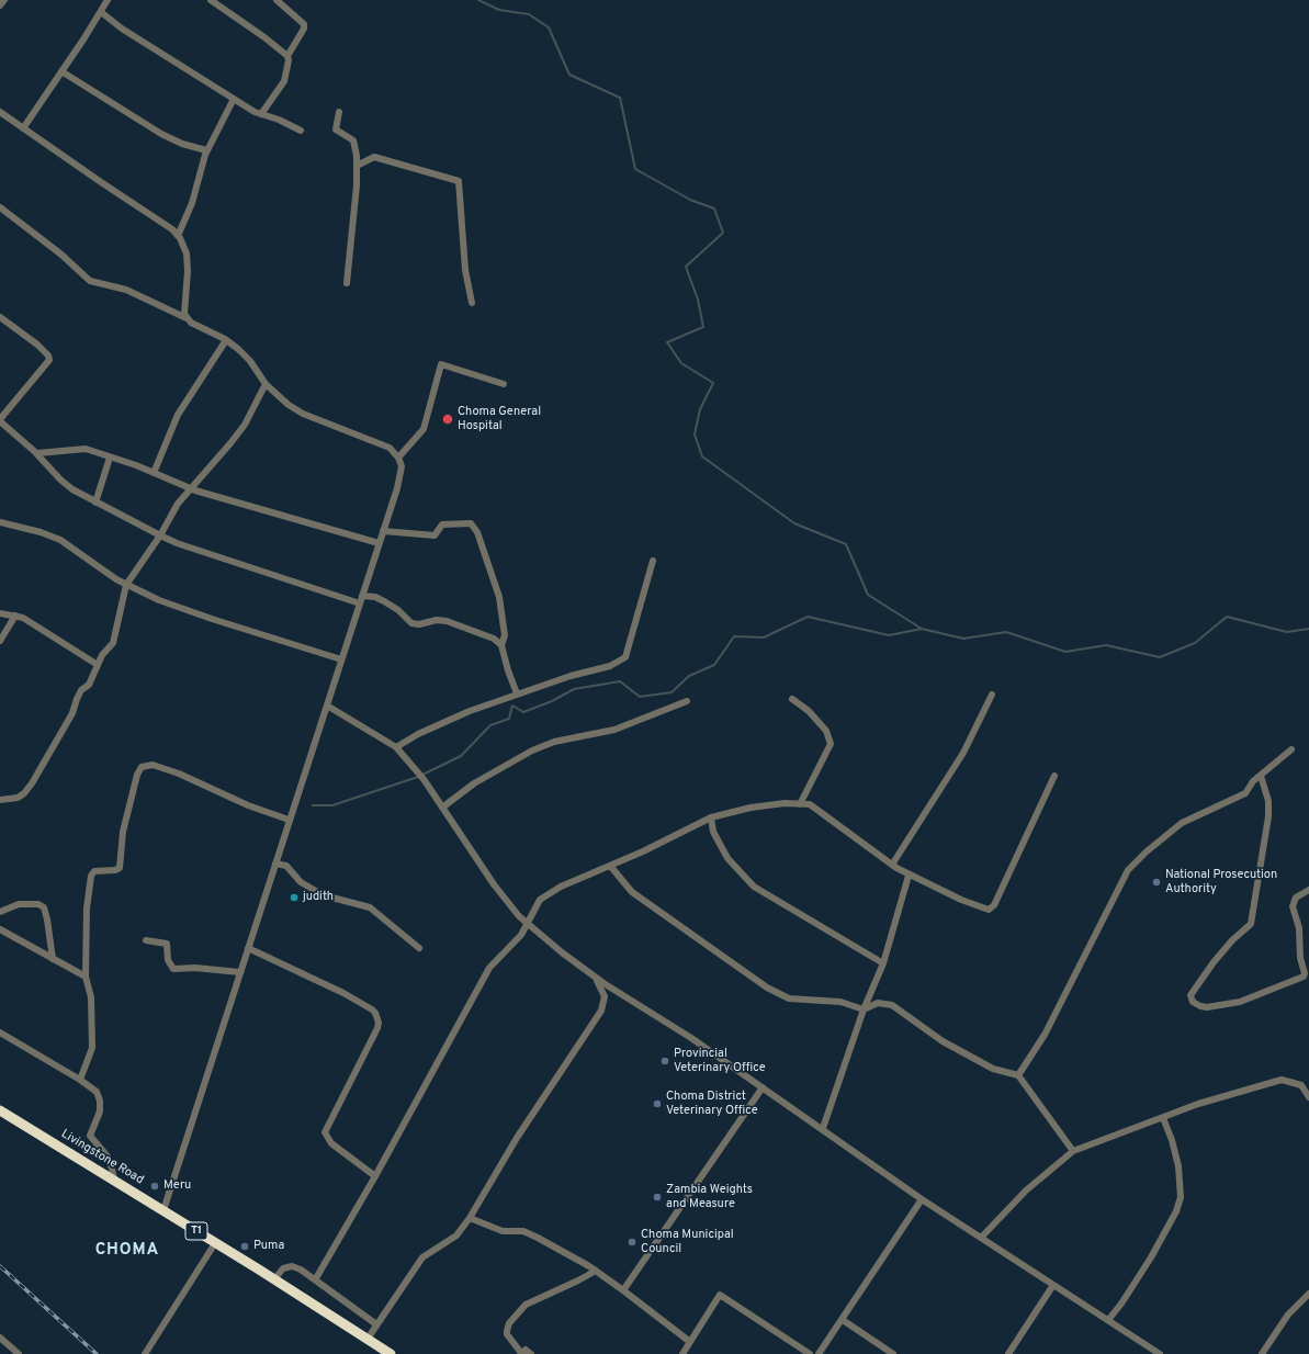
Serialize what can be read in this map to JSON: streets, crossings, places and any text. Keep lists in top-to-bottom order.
{
  "streets": {
    "highway": ["Livingstone Road", "T1"]
  },
  "districts": ["CHOMA"],
  "places": [
    "Choma General Hospital",
    "National Prosecution Authority",
    "judith",
    "Provincial Veterinary Office",
    "Choma District Veterinary Office",
    "Meru",
    "Zambia Weights and Measure",
    "Choma Municipal Council",
    "Puma"
  ]
}
